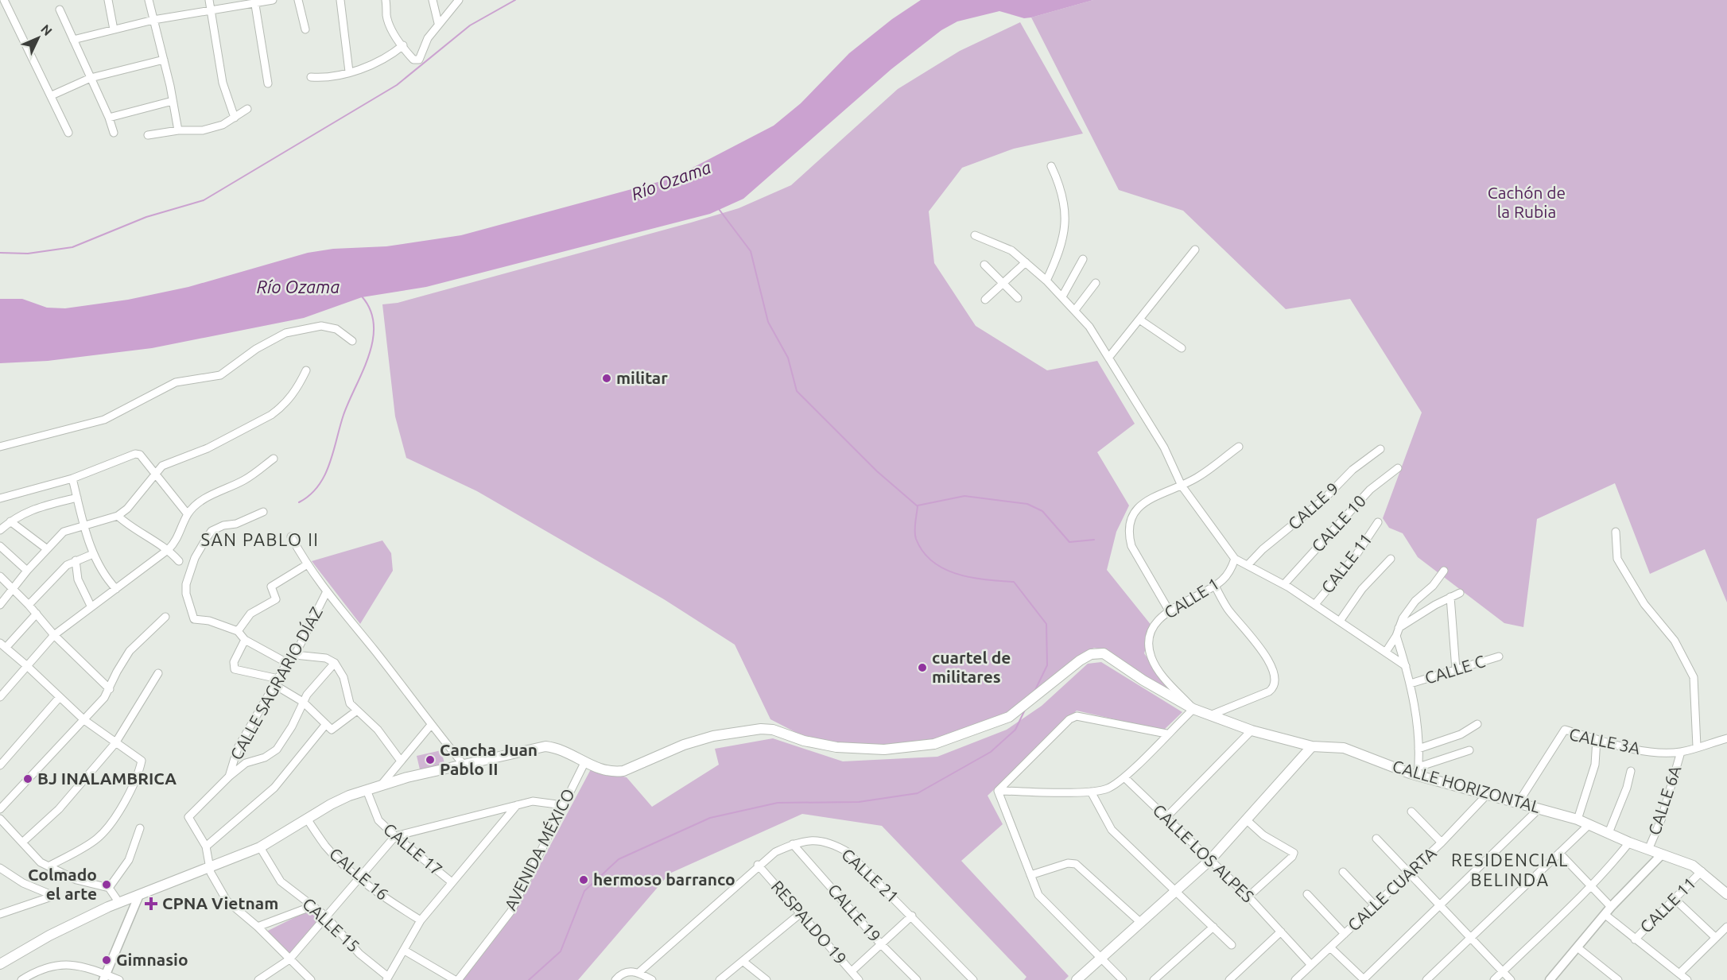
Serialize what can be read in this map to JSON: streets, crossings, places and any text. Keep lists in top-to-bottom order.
{
  "streets": {
    "main road": ["CALLE HORIZONTAL"],
    "street": [
      "CALLE 9",
      "CALLE 10",
      "CALLE 11",
      "CALLE 1",
      "CALLE C",
      "CALLE SAGRARIO DÍAZ",
      "CALLE 3A",
      "CALLE 6A",
      "CALLE 17",
      "AVENIDA MÉXICO",
      "CALLE LOS ALPES",
      "CALLE 16",
      "CALLE 21",
      "CALLE CUARTA",
      "CALLE 19",
      "RESPALDO 19",
      "CALLE 15"
    ]
  },
  "crossings": [
    ["CALLE 11", "CALLE HORIZONTAL"],
    ["CALLE 1", "CALLE HORIZONTAL"],
    ["CALLE SAGRARIO DÍAZ", "CALLE HORIZONTAL"],
    ["CALLE 3A", "CALLE HORIZONTAL"],
    ["CALLE 3A", "CALLE 6A"],
    ["CALLE HORIZONTAL", "CALLE 6A"],
    ["CALLE HORIZONTAL", "CALLE 17"],
    ["CALLE HORIZONTAL", "AVENIDA MÉXICO"],
    ["CALLE HORIZONTAL", "CALLE 16"],
    ["CALLE HORIZONTAL", "CALLE CUARTA"],
    ["CALLE HORIZONTAL", "CALLE 15"],
    ["CALLE LOS ALPES", "CALLE CUARTA"],
    ["CALLE 21", "CALLE 19"],
    ["CALLE 21", "RESPALDO 19"]
  ],
  "districts": ["SAN PABLO II", "RESIDENCIAL BELINDA"],
  "water": ["Río Ozama"],
  "parks": ["Cachón de la Rubia"],
  "places": {
    "other": [
      "militar",
      "cuartel de militares",
      "Cancha Juan Pablo II",
      "BJ INALAMBRICA",
      "hermoso barranco",
      "Colmado el arte",
      "Gimnasio"
    ],
    "health": ["CPNA Vietnam"]
  },
  "north": "top right"
}
